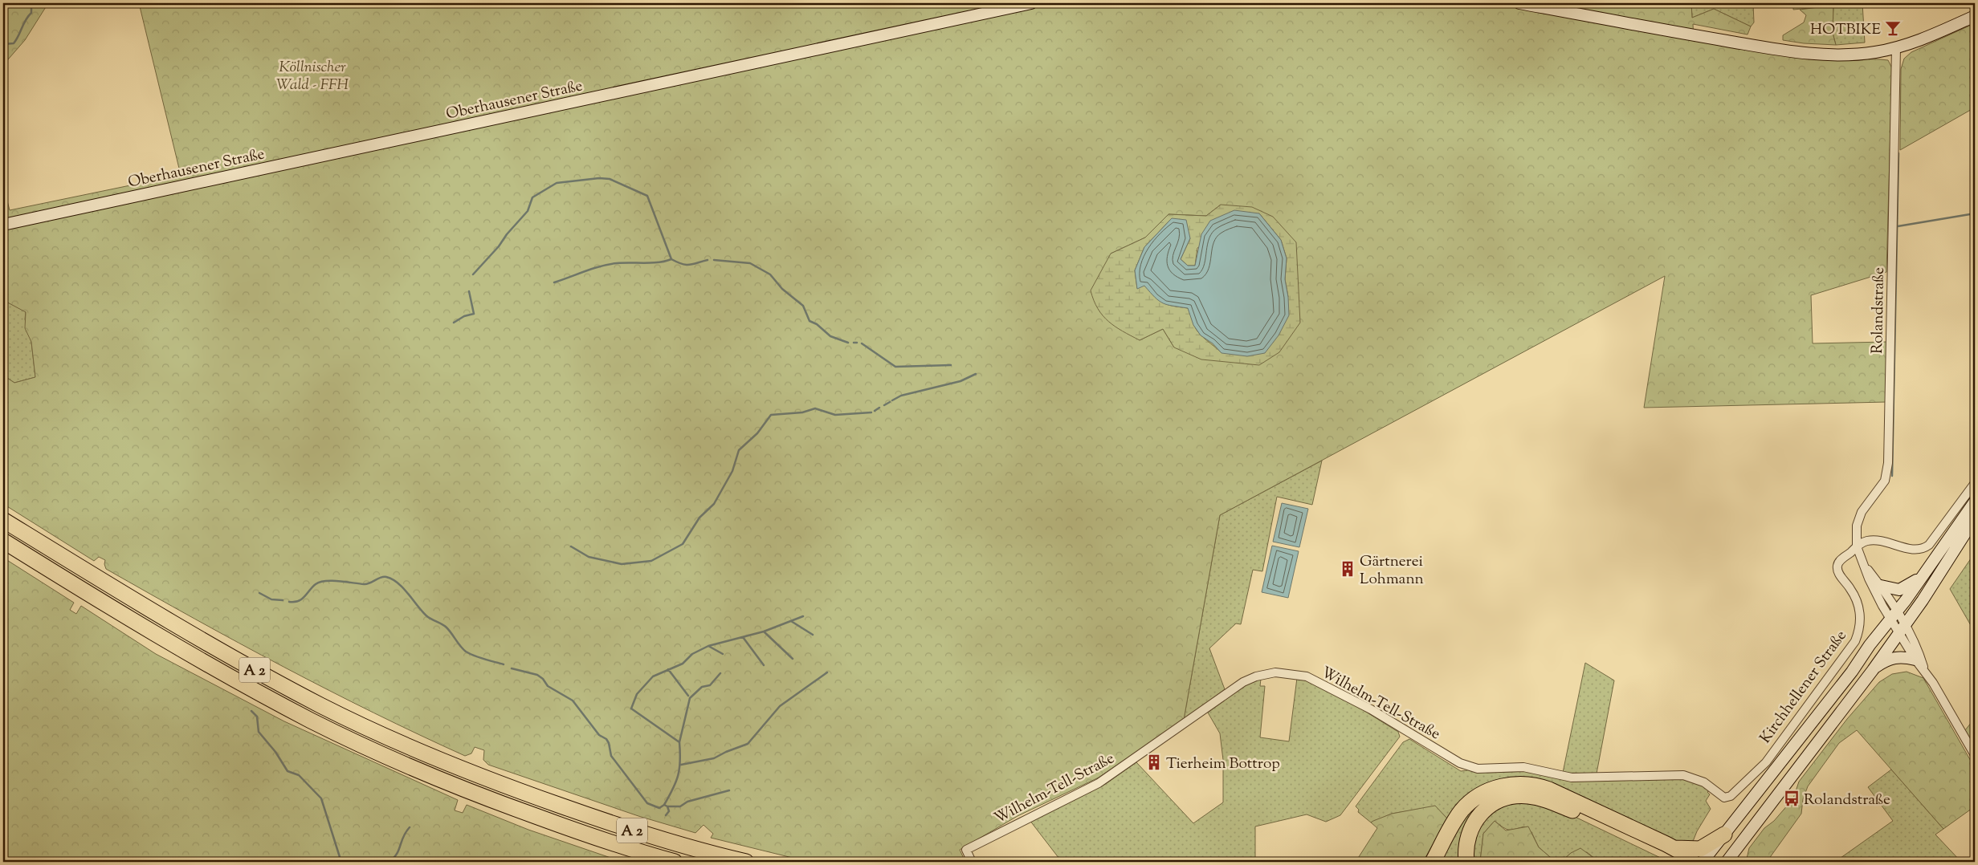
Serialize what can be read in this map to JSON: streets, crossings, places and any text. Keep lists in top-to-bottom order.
{
  "streets": {
    "highway": ["A 2"],
    "main road": ["Oberhausener Straße", "Kirchhellener Straße"],
    "street": ["Rolandstraße", "Wilhelm-Tell-Straße"]
  },
  "crossings": [
    ["Rolandstraße", "Kirchhellener Straße"],
    ["Kirchhellener Straße", "Wilhelm-Tell-Straße"]
  ],
  "parks": ["Köllnischer Wald - FFH"],
  "places": {
    "bar": ["HOTBIKE"],
    "building": ["Gärtnerei Lohmann", "Tierheim Bottrop"],
    "bus stop": ["Rolandstraße"]
  }
}
